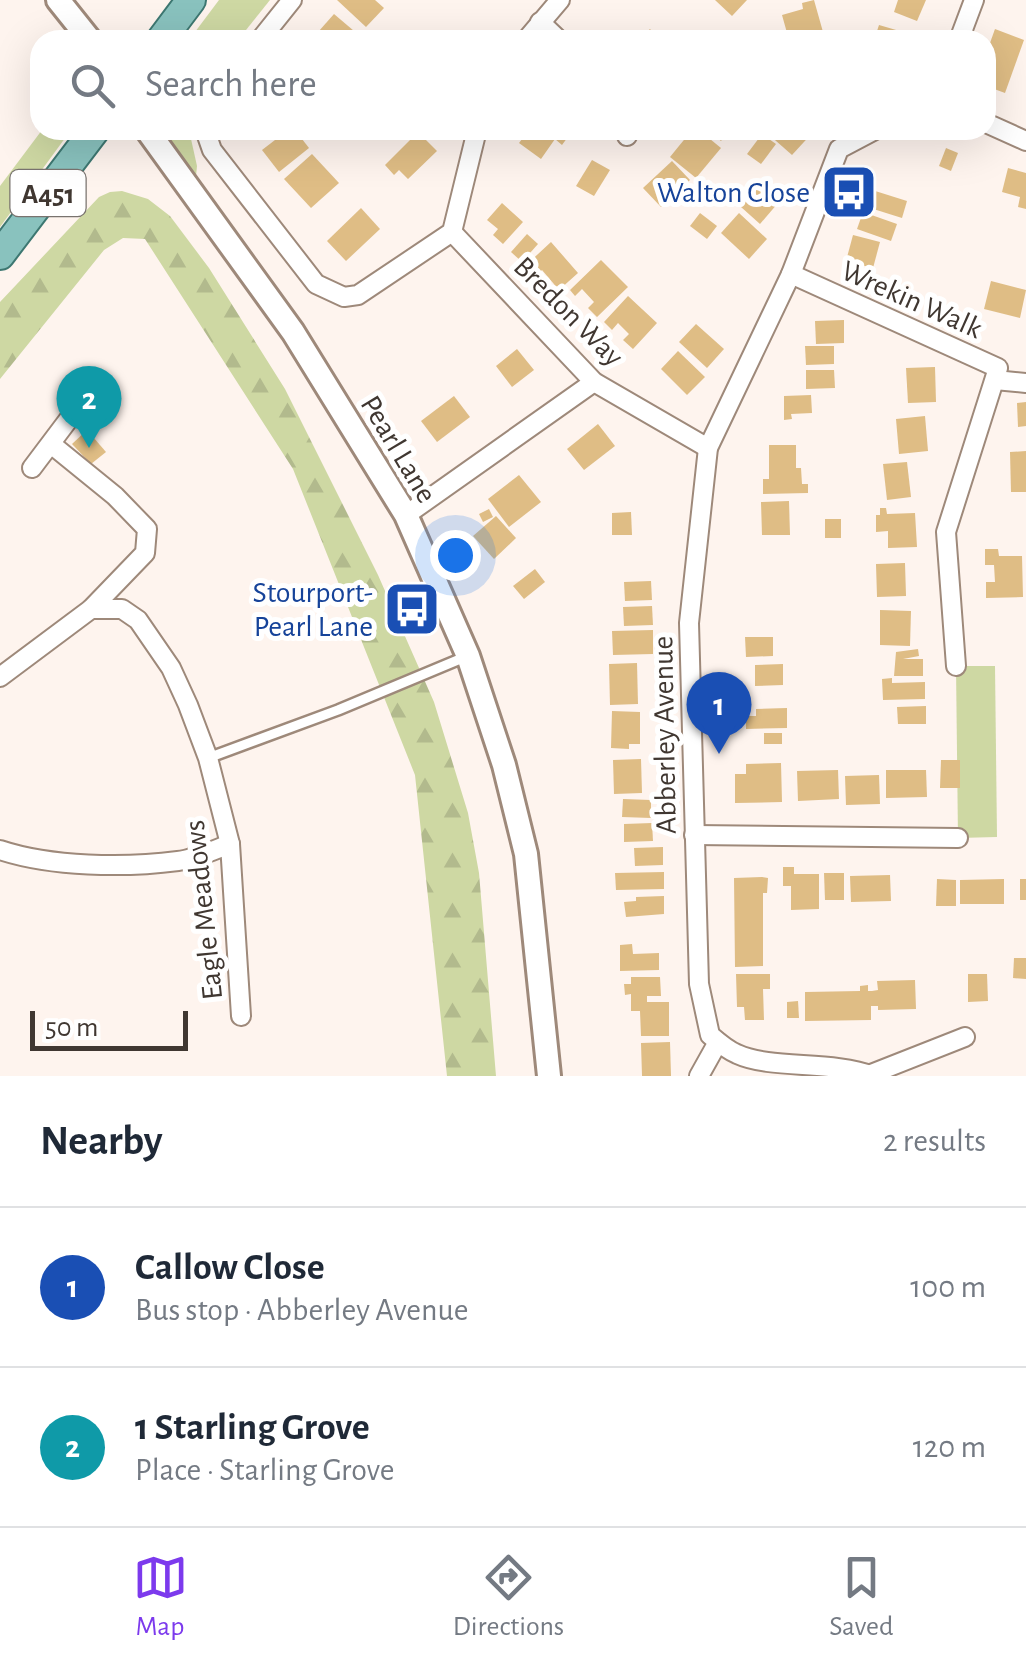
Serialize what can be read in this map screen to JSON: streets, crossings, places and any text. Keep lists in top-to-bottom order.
{
  "streets": {
    "main road": ["A451", "Pearl Lane"],
    "street": [
      "Wrekin Walk",
      "Bredon Way",
      "Abberley Avenue",
      "Eagle Meadows"
    ]
  },
  "crossings": [
    ["Wrekin Walk", "Abberley Avenue"],
    ["Bredon Way", "Abberley Avenue"]
  ],
  "places": {
    "bus stop": ["Walton Close", "Stourport- Pearl Lane"]
  },
  "scale_bar": "50 m",
  "page": {
    "search": "Search here",
    "pins": ["2", "1"],
    "scale": "50 m",
    "heading": ["Nearby", "2 results"],
    "list": [
      {
        "mark": "1",
        "name": "Callow Close",
        "note": "Bus stop · Abberley Avenue",
        "value": "100 m"
      },
      {
        "mark": "2",
        "name": "1 Starling Grove",
        "note": "Place · Starling Grove",
        "value": "120 m"
      }
    ],
    "nav": ["Map", "Directions", "Saved"]
  }
}
